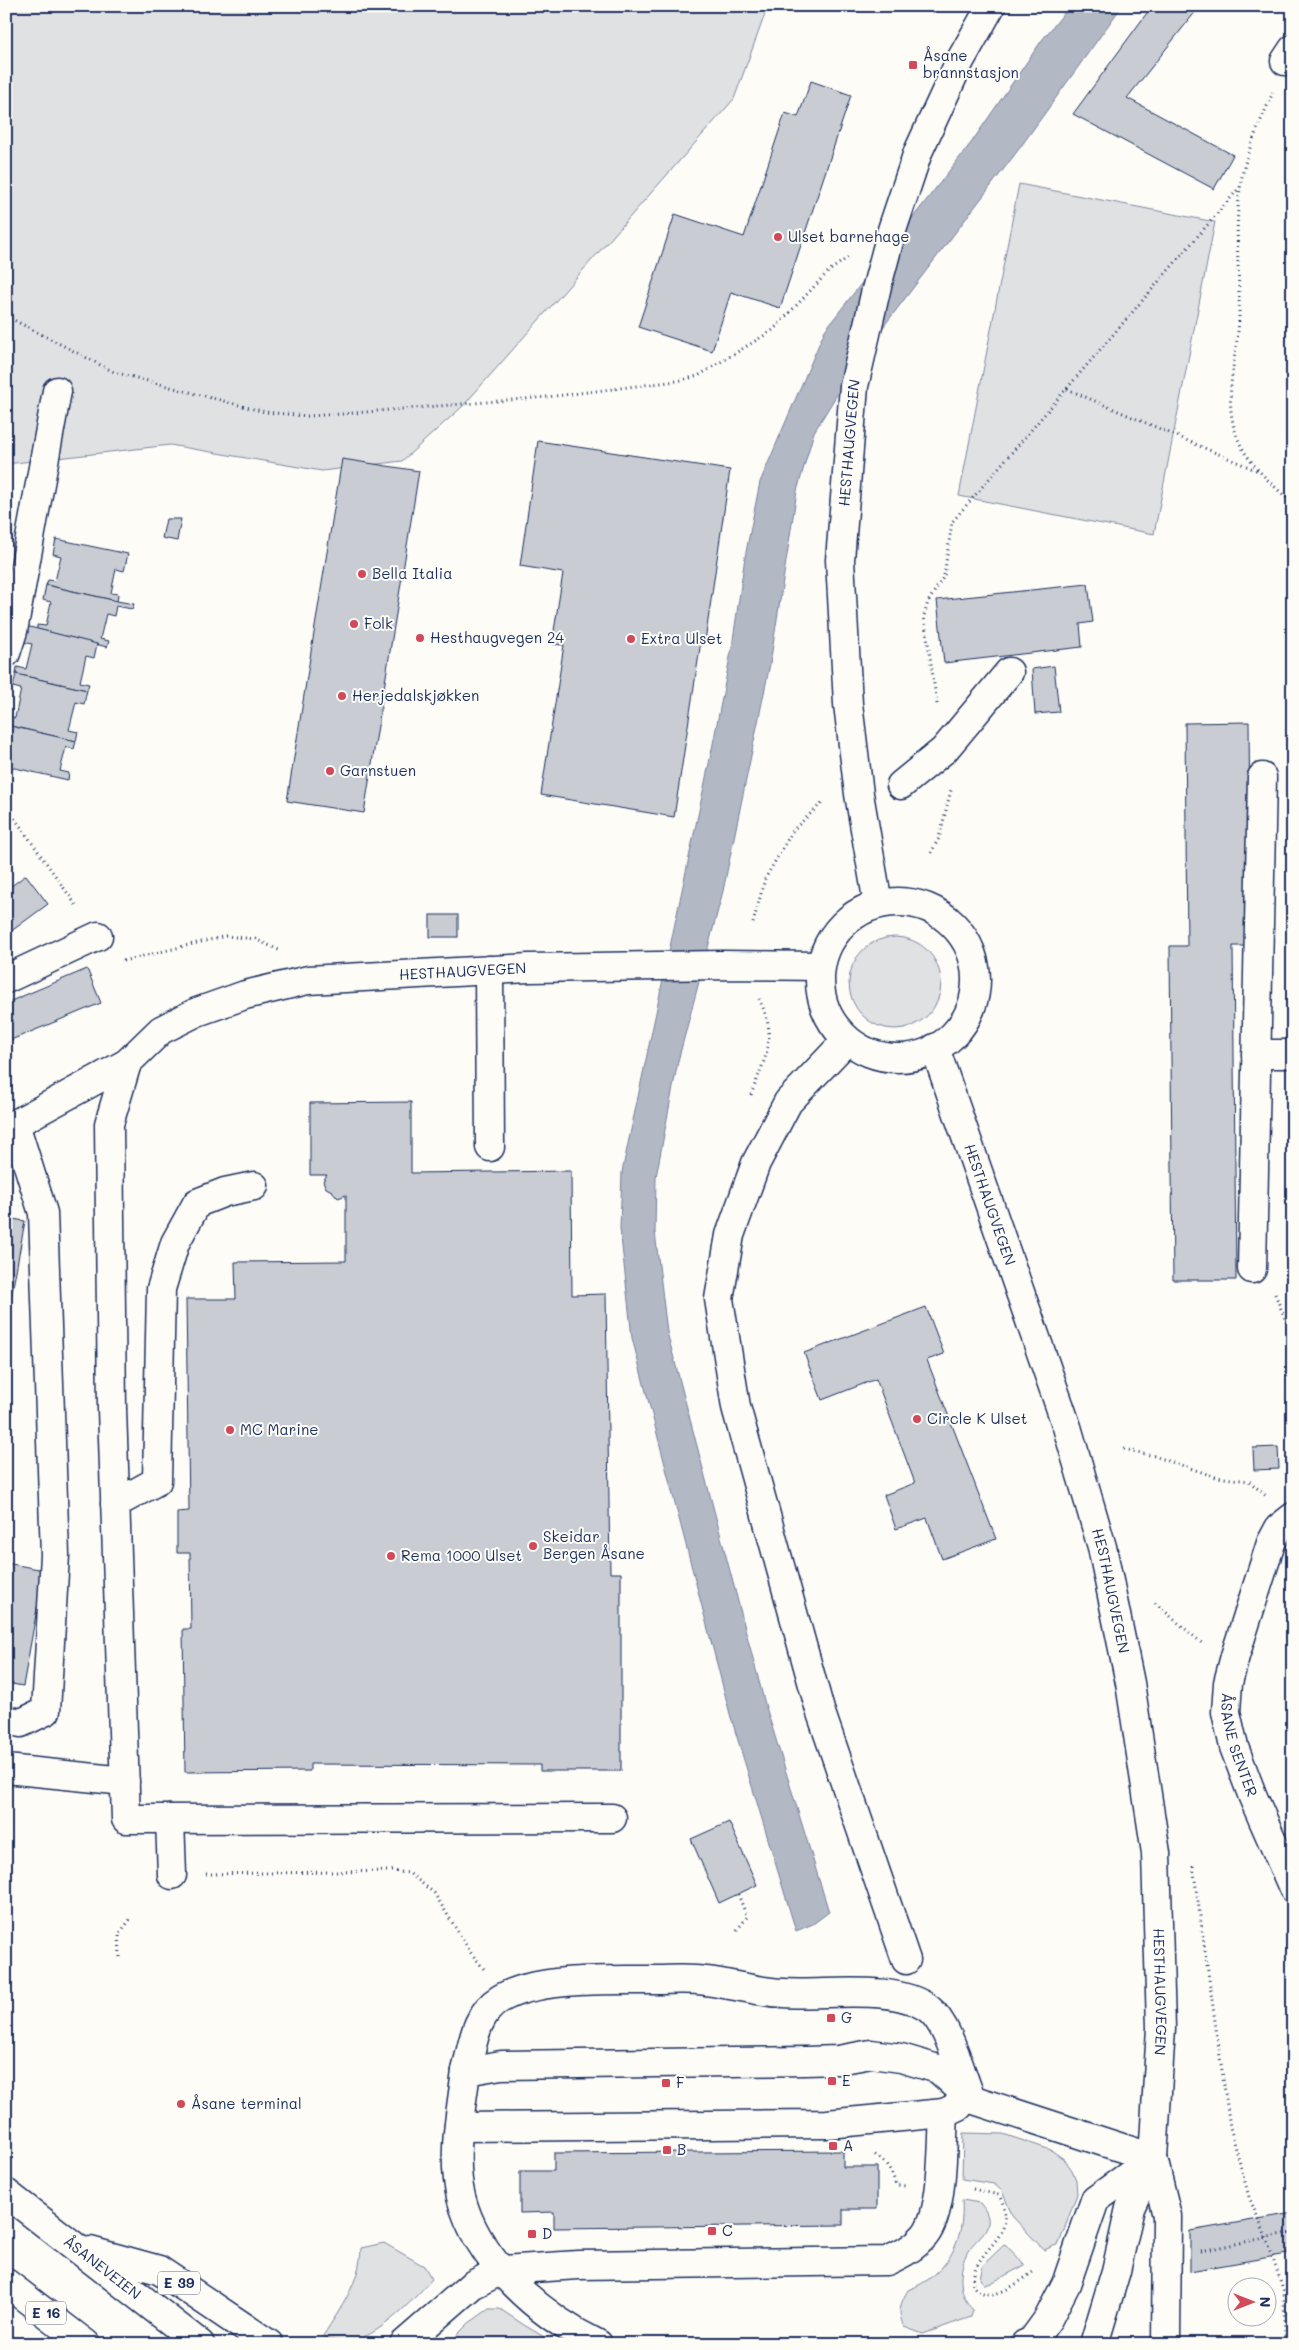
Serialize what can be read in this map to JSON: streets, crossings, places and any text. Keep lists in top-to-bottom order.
{
  "streets": {
    "main road": [
      "HESTHAUGVEGEN",
      "ÅSANE SENTER",
      "ÅSANEVEIEN",
      "E 39",
      "E 16"
    ]
  },
  "crossings": [
    ["ÅSANEVEIEN", "E 39"]
  ],
  "places": {
    "transit": [
      "Åsane brannstasjon",
      "G",
      "E",
      "F",
      "A",
      "B",
      "C",
      "D"
    ],
    "other": [
      "Ulset barnehage",
      "Bella Italia",
      "Folk",
      "Hesthaugvegen 24",
      "Extra Ulset",
      "Herjedalskjøkken",
      "Garnstuen",
      "Circle K Ulset",
      "MC Marine",
      "Skeidar Bergen Åsane",
      "Rema 1000 Ulset",
      "Åsane terminal"
    ]
  },
  "north": "right"
}
